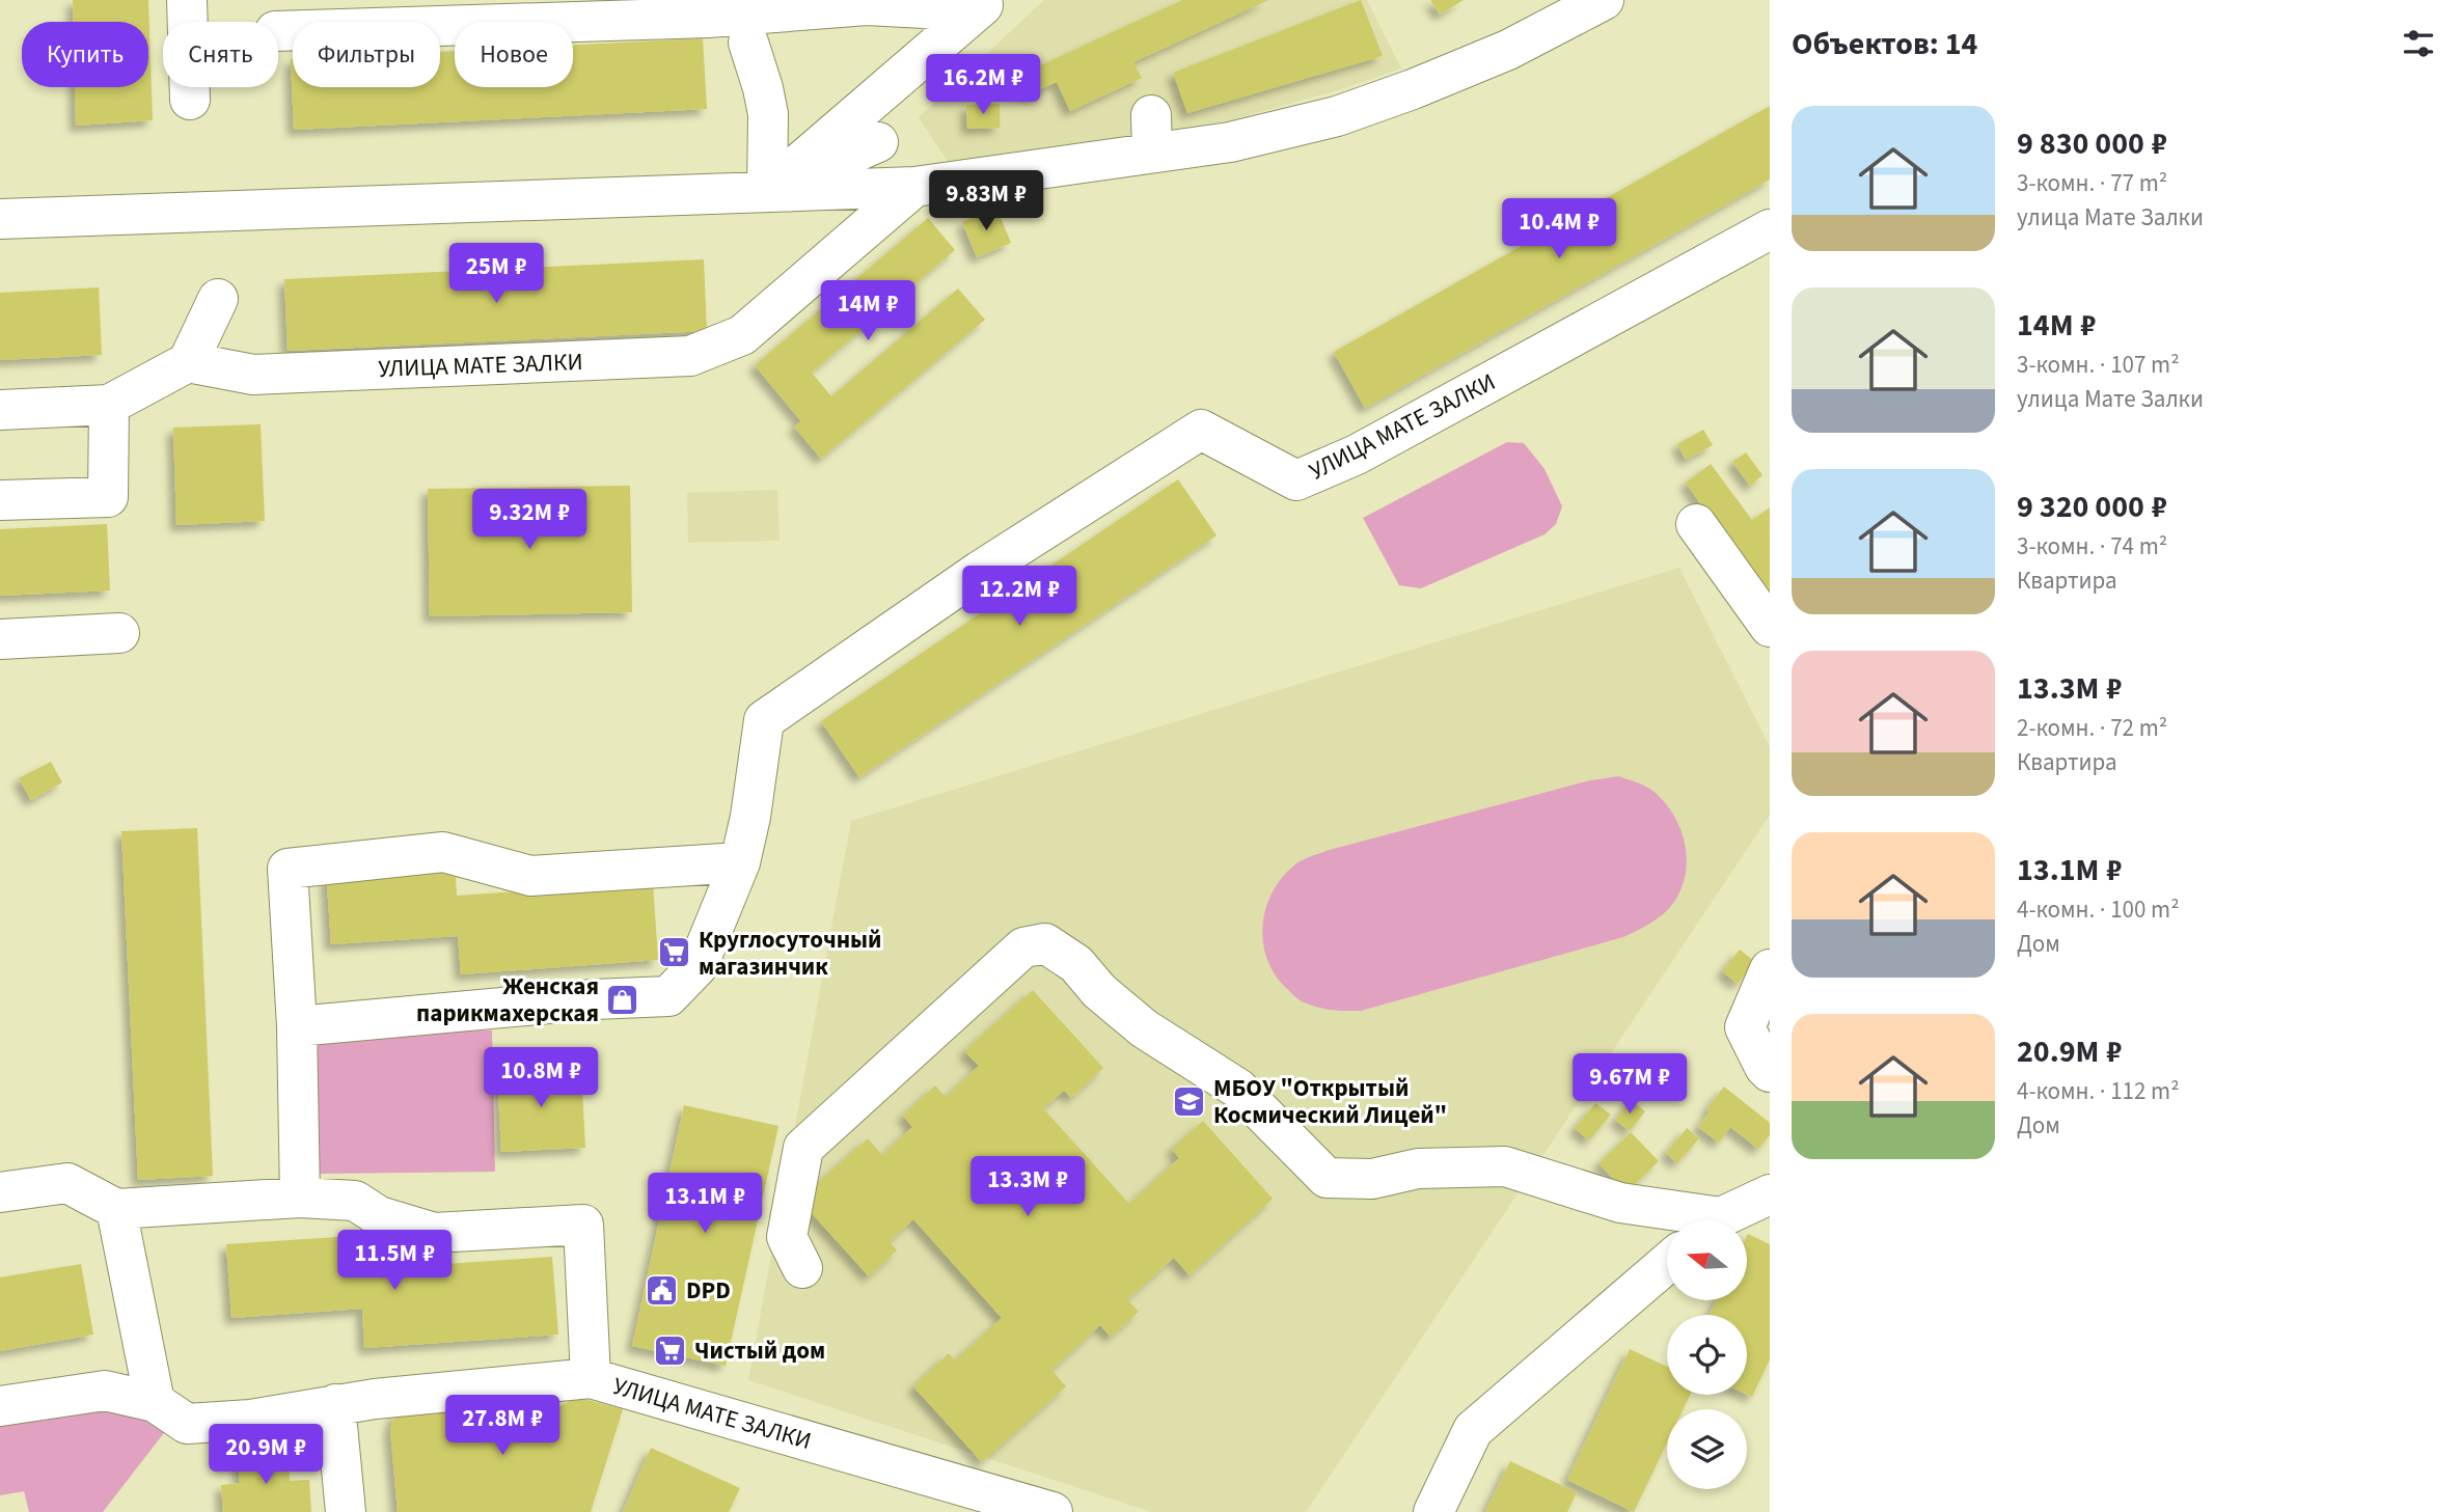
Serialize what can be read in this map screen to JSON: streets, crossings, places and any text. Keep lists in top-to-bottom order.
{
  "streets": {
    "street": ["УЛИЦА МАТЕ ЗАЛКИ"]
  },
  "places": {
    "supermarket": ["Круглосуточный магазинчик", "Чистый дом"],
    "shop": ["Женская парикмахерская"],
    "school or university": ["МБОУ \"Открытый Космический Лицей\""],
    "public building": ["DPD"]
  },
  "north": "left",
  "page": {
    "heading": "Объектов: 14",
    "chip": [
      "Купить",
      "Снять",
      "Фильтры",
      "Новое"
    ],
    "price": [
      "16.2M ₽",
      "9.83M ₽",
      "10.4M ₽",
      "25M ₽",
      "14M ₽",
      "9.32M ₽",
      "12.2M ₽",
      "10.8M ₽",
      "9.67M ₽",
      "13.3M ₽",
      "13.1M ₽",
      "11.5M ₽",
      "27.8M ₽",
      "20.9M ₽"
    ],
    "list": [
      {
        "name": "9 830 000 ₽",
        "note": "3-комн. · 77 m² · улица Мате Залки"
      },
      {
        "name": "14M ₽",
        "note": "3-комн. · 107 m² · улица Мате Залки"
      },
      {
        "name": "9 320 000 ₽",
        "note": "3-комн. · 74 m² · Квартира"
      },
      {
        "name": "13.3M ₽",
        "note": "2-комн. · 72 m² · Квартира"
      },
      {
        "name": "13.1M ₽",
        "note": "4-комн. · 100 m² · Дом"
      },
      {
        "name": "20.9M ₽",
        "note": "4-комн. · 112 m² · Дом"
      }
    ]
  }
}
